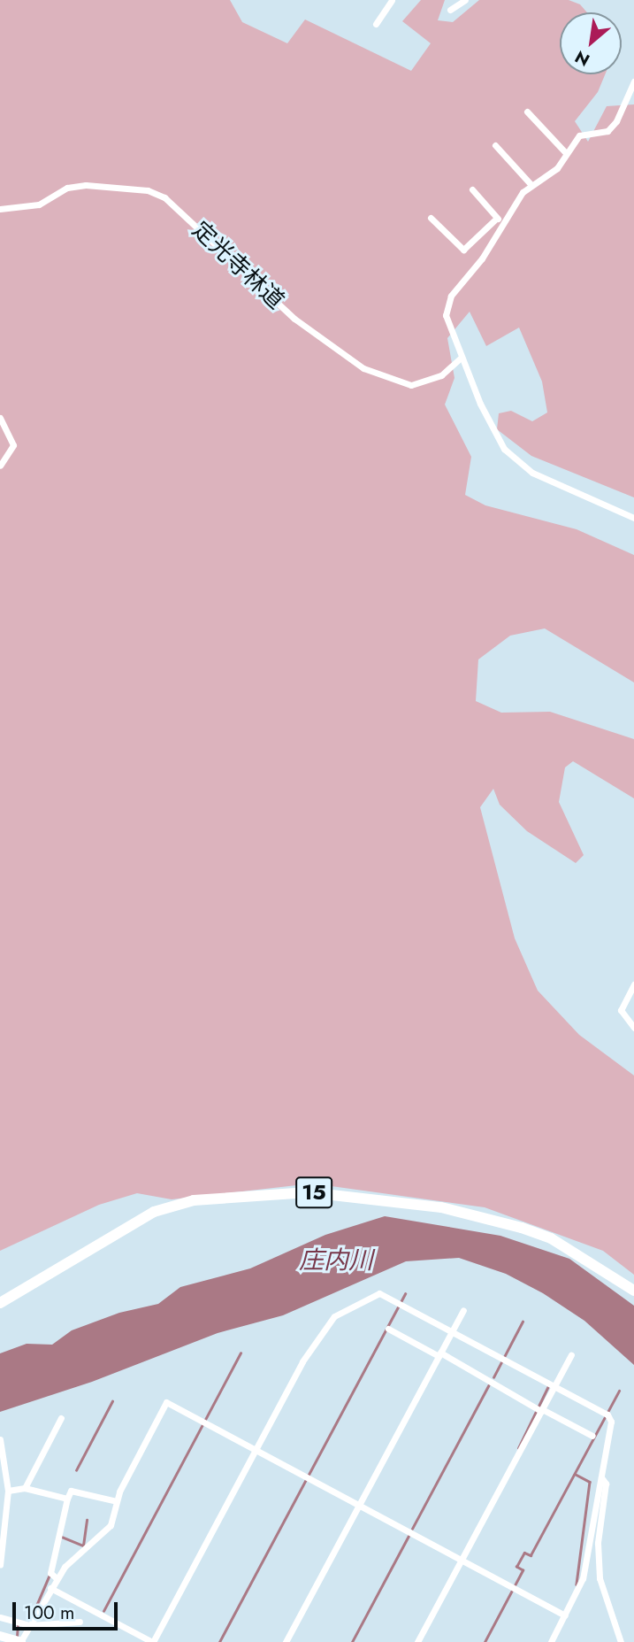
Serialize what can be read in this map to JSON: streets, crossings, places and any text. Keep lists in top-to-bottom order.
{
  "streets": {
    "main road": ["15"],
    "street": ["定光寺林道"]
  },
  "water": ["庄内川"],
  "scale_bar": "100 m",
  "north": "bottom left"
}
